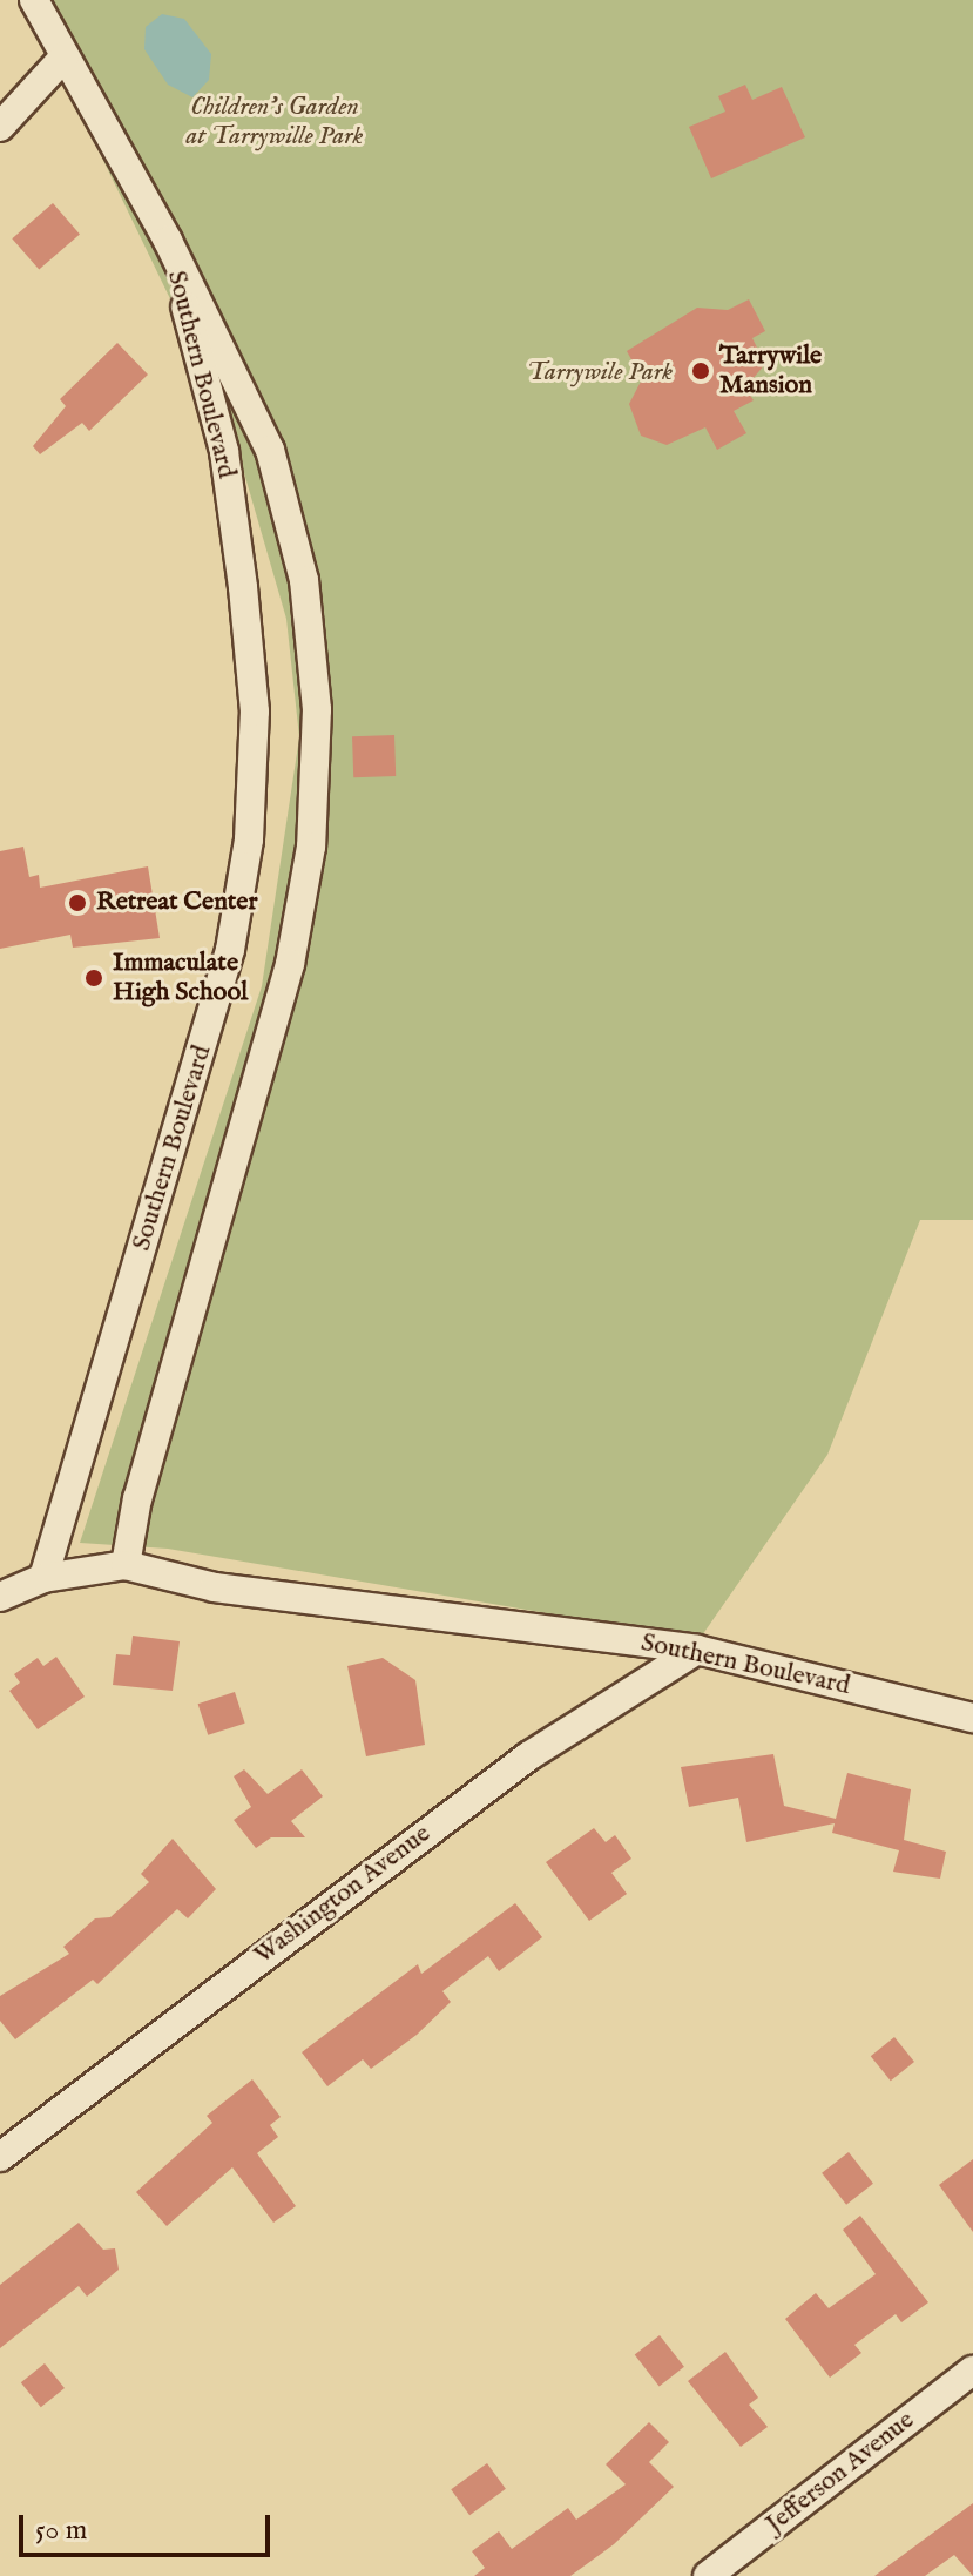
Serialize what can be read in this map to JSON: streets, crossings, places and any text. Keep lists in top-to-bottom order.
{
  "streets": {
    "street": ["Southern Boulevard", "Washington Avenue", "Jefferson Avenue"]
  },
  "crossings": [
    ["Southern Boulevard", "Washington Avenue"]
  ],
  "parks": ["Children's Garden at Tarrywille Park", "Tarrywile Park"],
  "places": ["Tarrywile Mansion", "Retreat Center", "Immaculate High School"],
  "scale_bar": "50 m"
}
